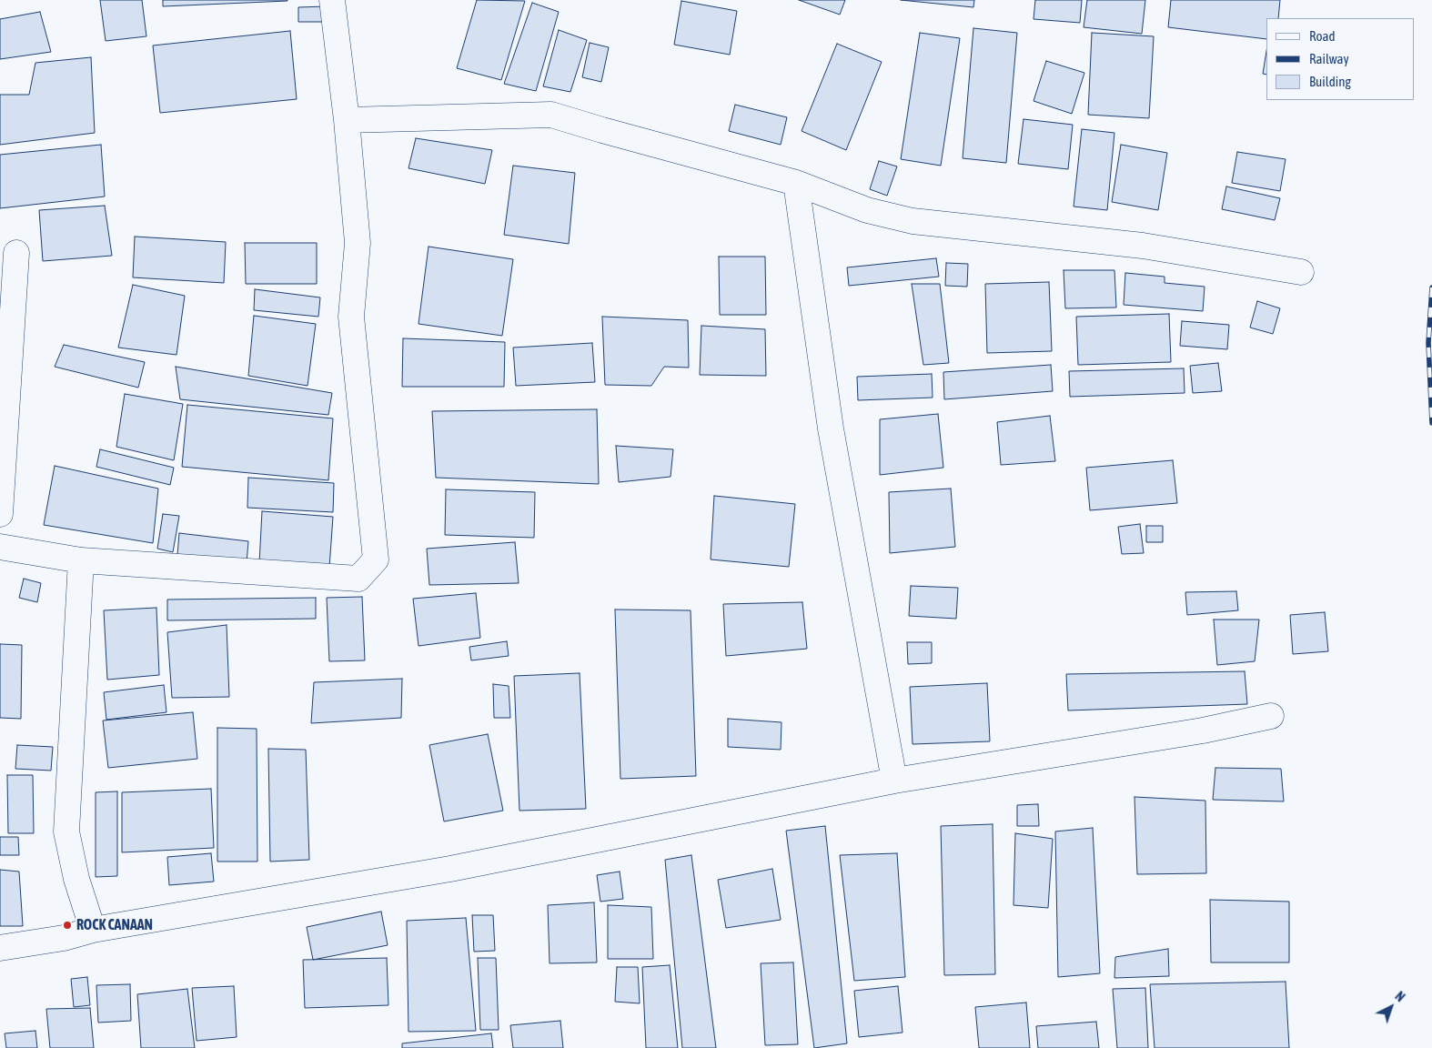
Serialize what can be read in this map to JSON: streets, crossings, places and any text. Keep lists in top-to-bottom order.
{
  "places": ["ROCK CANAAN"],
  "legend": ["Road", "Railway", "Building"],
  "north": "top right"
}
